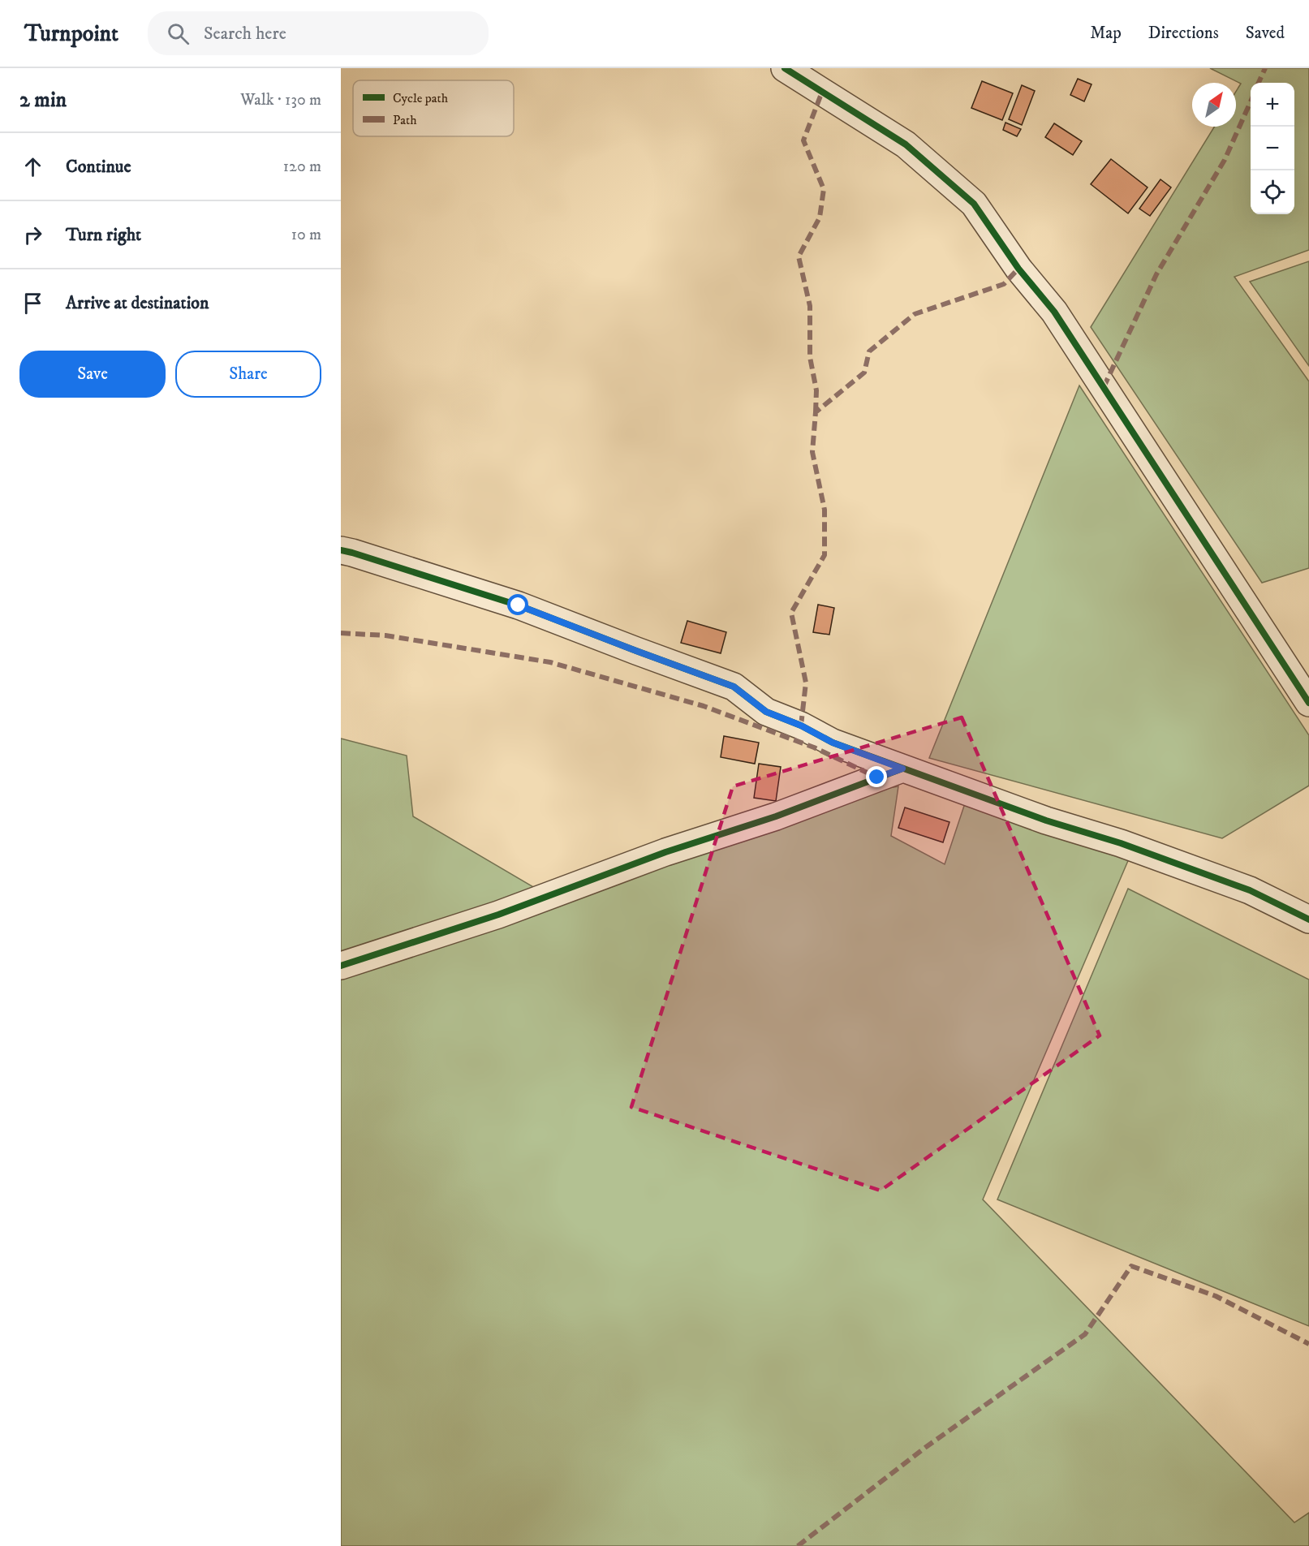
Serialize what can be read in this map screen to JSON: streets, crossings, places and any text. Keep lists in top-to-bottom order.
{
  "legend": ["Cycle path", "Path"],
  "north": "top right",
  "page": {
    "header": "Turnpoint",
    "search": "Search here",
    "nav": ["Map", "Directions", "Saved"],
    "heading": ["2 min", "Walk · 130 m"],
    "map_buttons": ["+", "−"],
    "list": [
      ["Continue", "120 m"],
      ["Turn right", "10 m"],
      "Arrive at destination"
    ],
    "buttons": ["Save", "Share"]
  }
}
